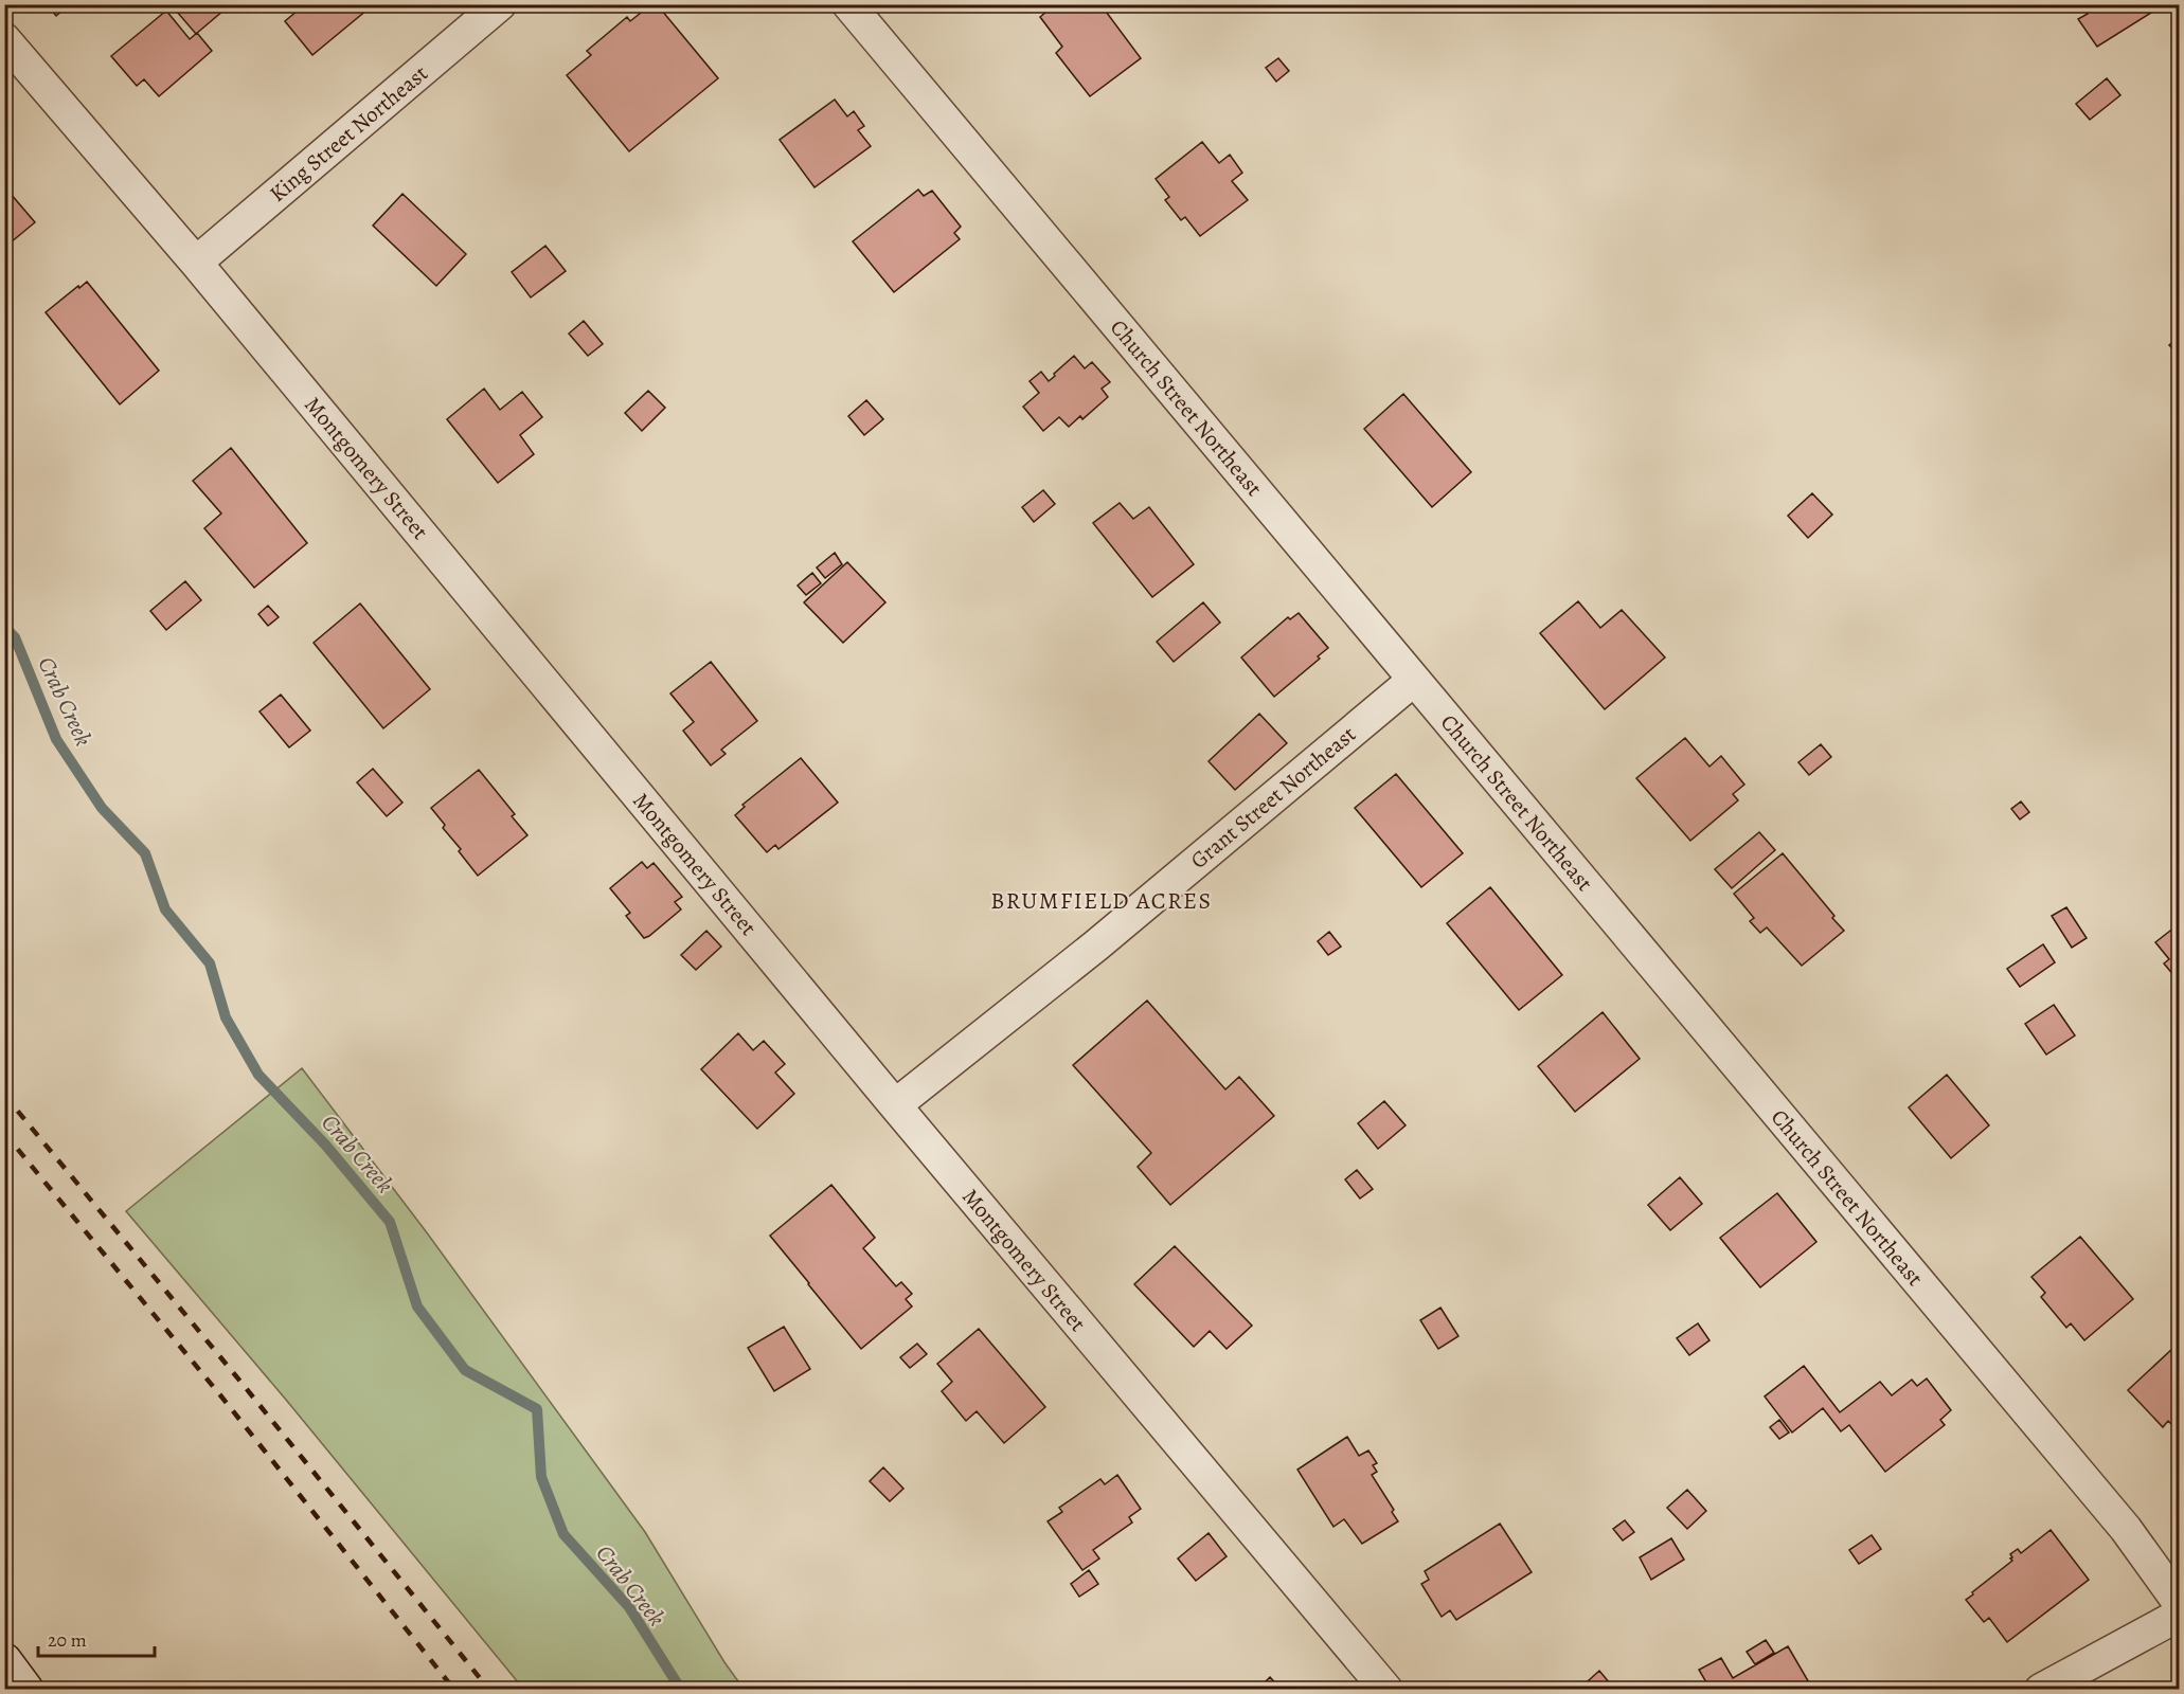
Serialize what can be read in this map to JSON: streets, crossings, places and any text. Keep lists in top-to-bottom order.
{
  "streets": {
    "street": [
      "King Street Northeast",
      "Church Street Northeast",
      "Montgomery Street",
      "Grant Street Northeast"
    ]
  },
  "crossings": [
    ["King Street Northeast", "Montgomery Street"],
    ["Church Street Northeast", "Grant Street Northeast"],
    ["Montgomery Street", "Grant Street Northeast"]
  ],
  "districts": ["BRUMFIELD ACRES"],
  "water": ["Crab Creek"],
  "scale_bar": "20 m"
}
